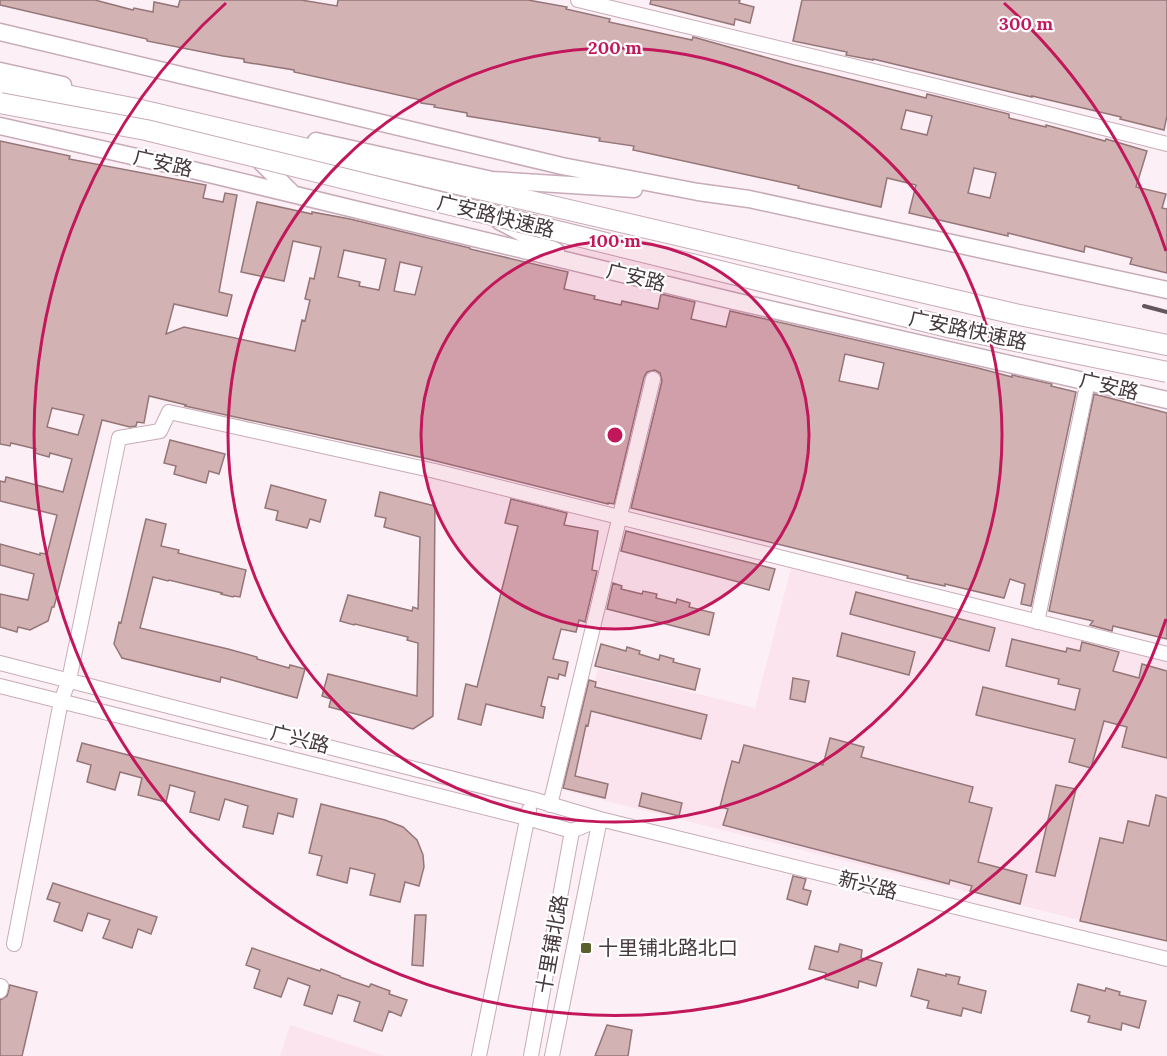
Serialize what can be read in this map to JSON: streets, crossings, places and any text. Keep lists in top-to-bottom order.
{
  "streets": {
    "highway": ["广安路快速路"],
    "main road": ["广安路"],
    "street": ["广兴路", "新兴路", "十里铺北路"]
  },
  "crossings": [
    ["广兴路", "新兴路"],
    ["广兴路", "十里铺北路"],
    ["新兴路", "十里铺北路"]
  ],
  "places": {
    "transit": ["十里铺北路北口"]
  },
  "rings": ["300 m", "200 m", "100 m"]
}
